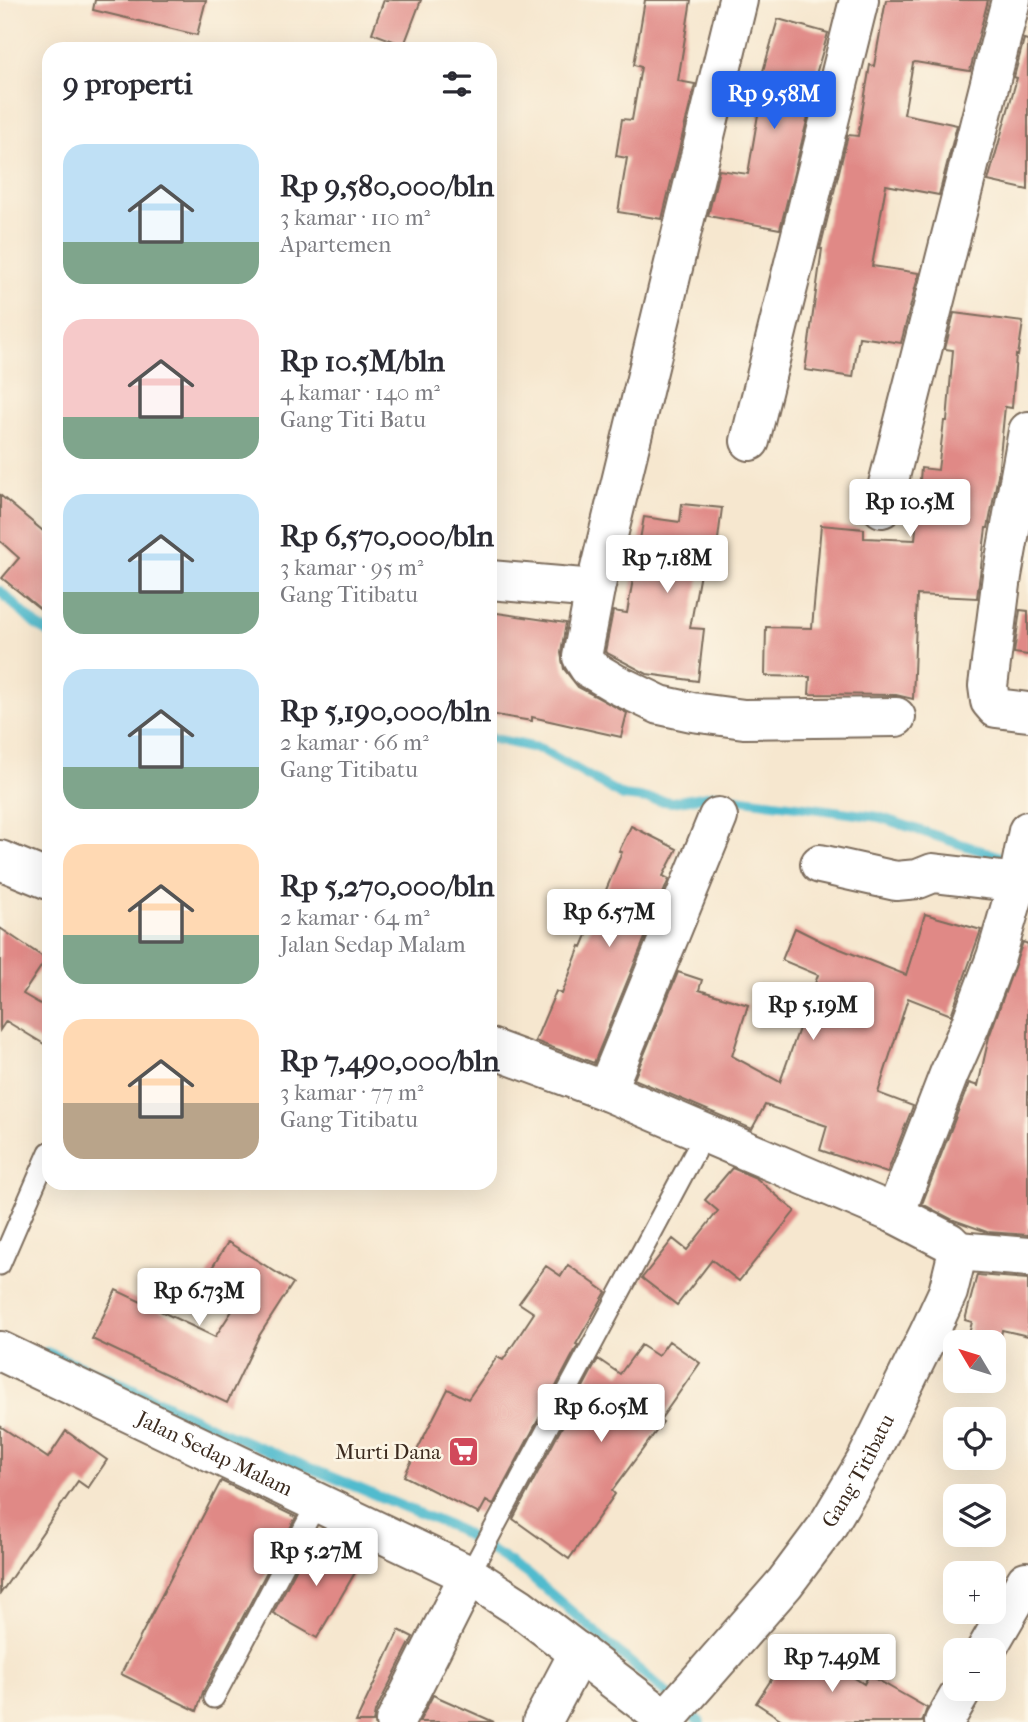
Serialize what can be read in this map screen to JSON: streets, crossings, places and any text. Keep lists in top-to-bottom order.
{
  "streets": {
    "street": ["Jalan Sedap Malam", "Gang Titibatu"]
  },
  "crossings": [
    ["Jalan Sedap Malam", "Gang Titibatu"]
  ],
  "places": {
    "supermarket": ["Murti Dana"]
  },
  "north": "top left",
  "page": {
    "heading": "9 properti",
    "price": [
      "Rp 9.58M",
      "Rp 10.5M",
      "Rp 7.18M",
      "Rp 6.57M",
      "Rp 5.19M",
      "Rp 6.73M",
      "Rp 6.05M",
      "Rp 5.27M",
      "Rp 7.49M"
    ],
    "list": [
      {
        "name": "Rp 9,580,000/bln",
        "note": "3 kamar · 110 m² · Apartemen"
      },
      {
        "name": "Rp 10.5M/bln",
        "note": "4 kamar · 140 m² · Gang Titi Batu"
      },
      {
        "name": "Rp 6,570,000/bln",
        "note": "3 kamar · 95 m² · Gang Titibatu"
      },
      {
        "name": "Rp 5,190,000/bln",
        "note": "2 kamar · 66 m² · Gang Titibatu"
      },
      {
        "name": "Rp 5,270,000/bln",
        "note": "2 kamar · 64 m² · Jalan Sedap Malam"
      },
      {
        "name": "Rp 7,490,000/bln",
        "note": "3 kamar · 77 m² · Gang Titibatu"
      }
    ],
    "map_buttons": ["+", "−"]
  }
}
